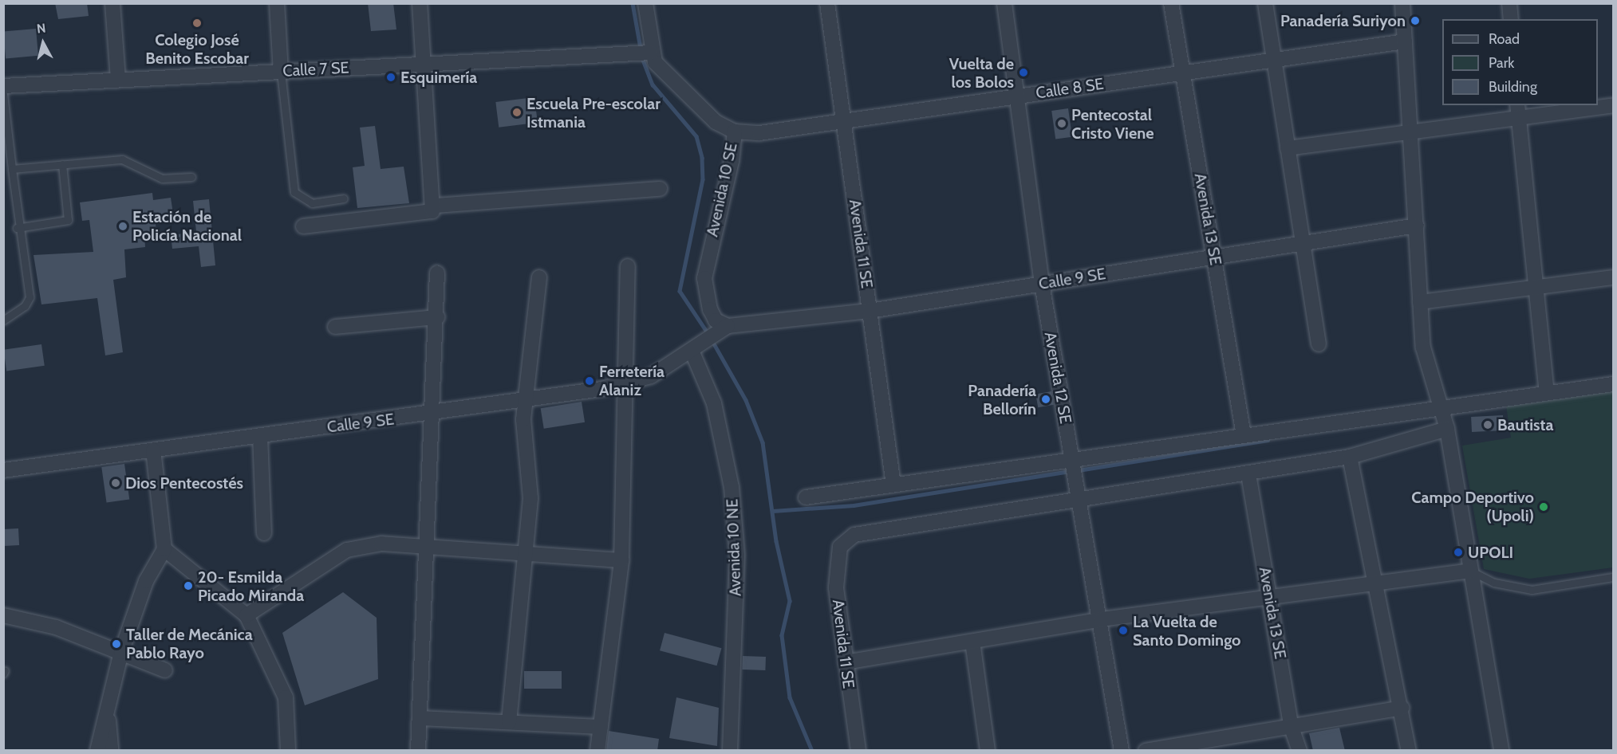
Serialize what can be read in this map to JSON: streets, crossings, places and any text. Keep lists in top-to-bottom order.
{
  "streets": {
    "street": [
      "Calle 7 SE",
      "Calle 8 SE",
      "Avenida 10 SE",
      "Avenida 13 SE",
      "Avenida 11 SE",
      "Calle 9 SE",
      "Avenida 12 SE",
      "Avenida 10 NE"
    ]
  },
  "crossings": [
    ["Calle 7 SE", "Avenida 10 SE"],
    ["Calle 8 SE", "Avenida 10 SE"],
    ["Calle 8 SE", "Avenida 13 SE"],
    ["Calle 8 SE", "Avenida 11 SE"],
    ["Calle 8 SE", "Avenida 12 SE"],
    ["Avenida 10 SE", "Calle 9 SE"],
    ["Avenida 13 SE", "Calle 9 SE"],
    ["Avenida 11 SE", "Calle 9 SE"],
    ["Avenida 11 SE", "Avenida 12 SE"],
    ["Calle 9 SE", "Avenida 12 SE"],
    ["Calle 9 SE", "Avenida 10 NE"]
  ],
  "places": [
    "Panadería Suriyon",
    "Colegio José Benito Escobar",
    "Vuelta de los Bolos",
    "Esquimería",
    "Escuela Pre-escolar Istmania",
    "Pentecostal Cristo Viene",
    "Estación de Policía Nacional",
    "Ferretería Alaniz",
    "Panadería Bellorín",
    "Bautista",
    "Dios Pentecostés",
    "Campo Deportivo (Upoli)",
    "UPOLI",
    "20- Esmilda Picado Miranda",
    "La Vuelta de Santo Domingo",
    "Taller de Mecánica Pablo Rayo"
  ],
  "legend": ["Road", "Park", "Building"],
  "north": "top"
}
